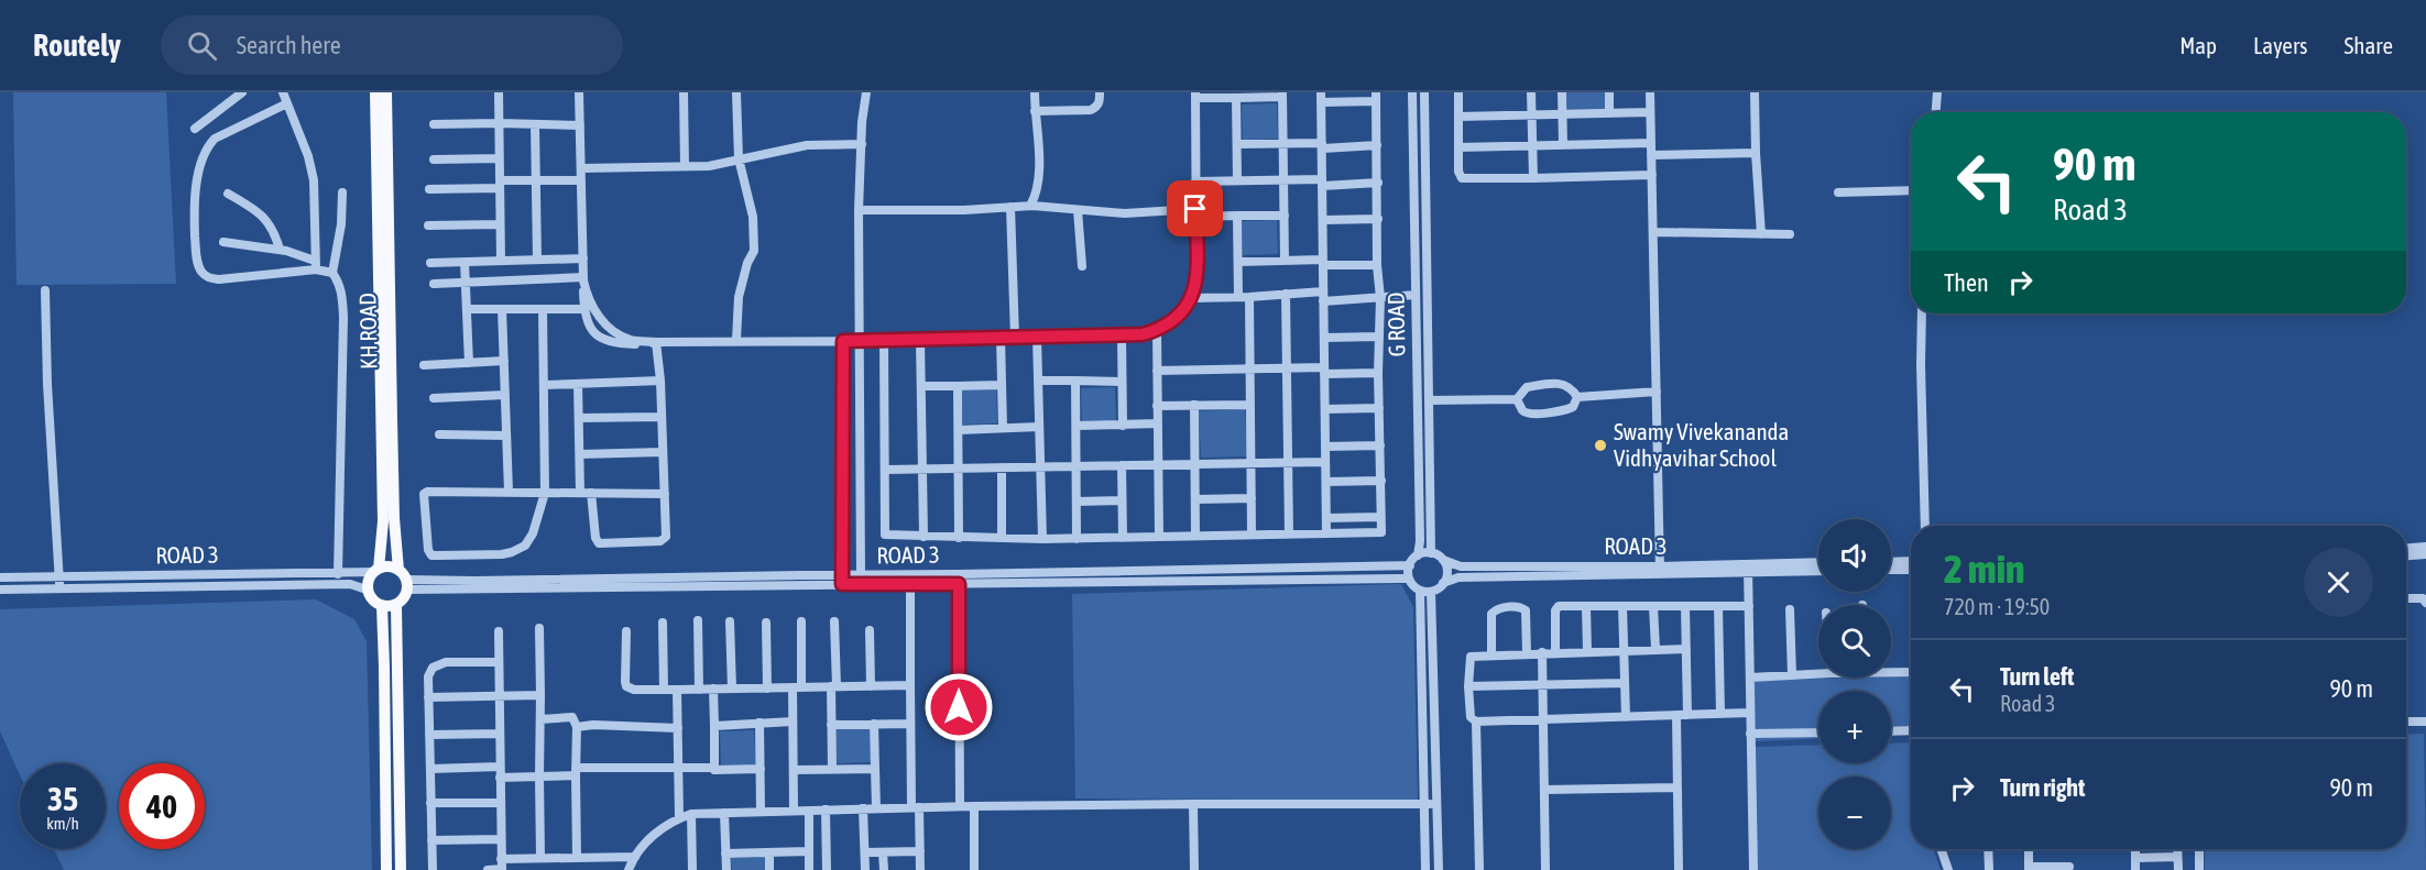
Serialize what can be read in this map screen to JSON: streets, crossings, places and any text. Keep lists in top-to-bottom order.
{
  "streets": {
    "main road": ["KH ROAD"],
    "street": ["G ROAD", "ROAD 3"]
  },
  "crossings": [
    ["G ROAD", "ROAD 3"],
    ["KH ROAD", "ROAD 3"]
  ],
  "places": ["Swamy Vivekananda Vidhyavihar School"],
  "page": {
    "header": "Routely",
    "search": "Search here",
    "nav": ["Map", "Layers", "Share"],
    "turn": ["90 m", "Road 3"],
    "then": "Then",
    "map_buttons": ["+", "−"],
    "heading": ["2 min", "720 m · 19:50"],
    "list": [
      {
        "name": "Turn left",
        "note": "Road 3",
        "value": "90 m"
      },
      {
        "name": "Turn right",
        "value": "90 m"
      }
    ],
    "speed": "35 km/h",
    "limit": "40"
  }
}
